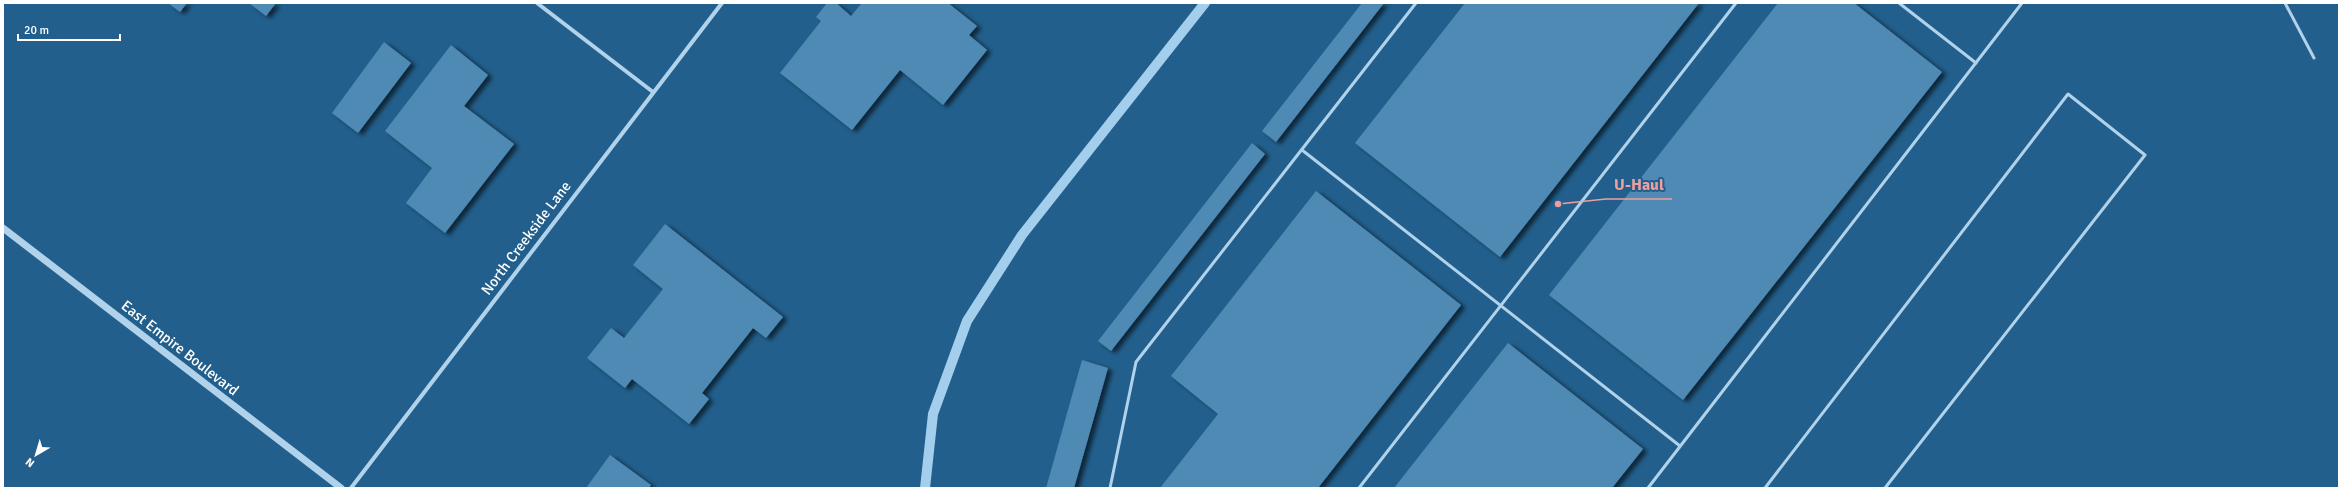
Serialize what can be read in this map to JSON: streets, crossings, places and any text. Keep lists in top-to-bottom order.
{
  "streets": {
    "street": ["North Creekside Lane", "East Empire Boulevard"]
  },
  "places": ["U-Haul"],
  "scale_bar": "20 m",
  "north": "bottom left"
}
